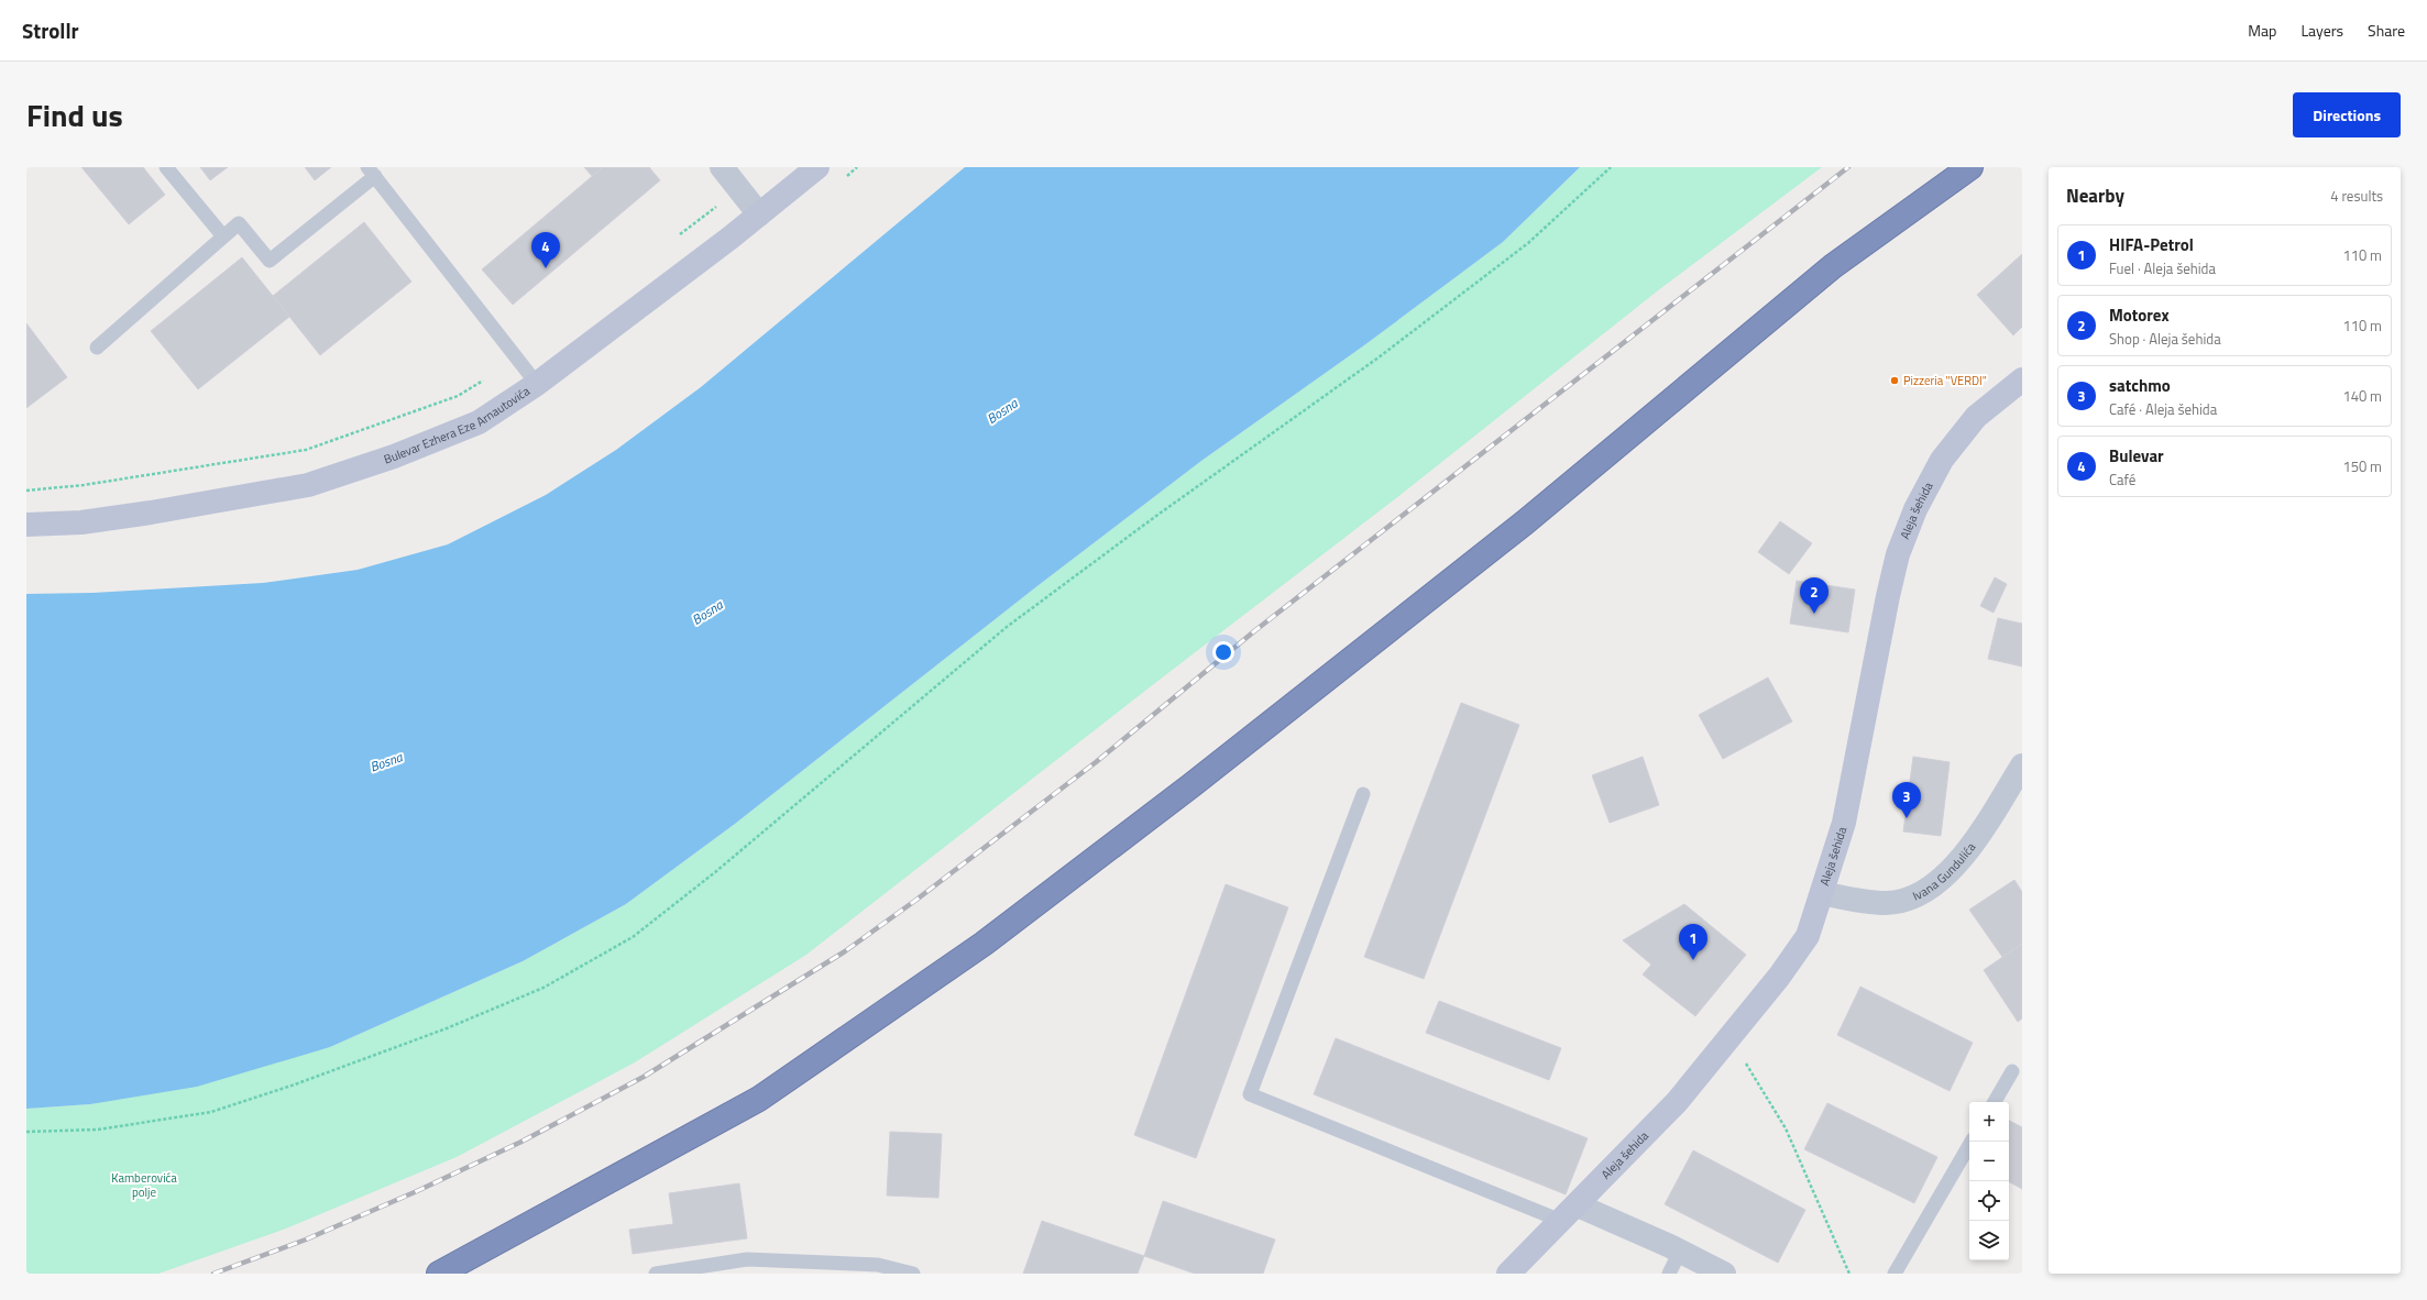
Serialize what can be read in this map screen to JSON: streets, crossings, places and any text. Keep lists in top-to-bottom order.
{
  "streets": {
    "street": ["Bulevar Ezhera Eze Arnautovića", "Aleja šehida", "Ivana Gundulića"]
  },
  "crossings": [
    ["Aleja šehida", "Ivana Gundulića"]
  ],
  "water": ["Bosna"],
  "parks": ["Kamberovića polje"],
  "places": ["Pizzeria \"VERDI\""],
  "page": {
    "header": "Strollr",
    "nav": ["Map", "Layers", "Share"],
    "title": "Find us",
    "buttons": "Directions",
    "heading": ["Nearby", "4 results"],
    "list": [
      {
        "mark": "1",
        "name": "HIFA-Petrol",
        "note": "Fuel · Aleja šehida",
        "value": "110 m"
      },
      {
        "mark": "2",
        "name": "Motorex",
        "note": "Shop · Aleja šehida",
        "value": "110 m"
      },
      {
        "mark": "3",
        "name": "satchmo",
        "note": "Café · Aleja šehida",
        "value": "140 m"
      },
      {
        "mark": "4",
        "name": "Bulevar",
        "note": "Café",
        "value": "150 m"
      }
    ],
    "pins": [
      "4",
      "2",
      "3",
      "1"
    ],
    "map_buttons": ["+", "−"]
  }
}
